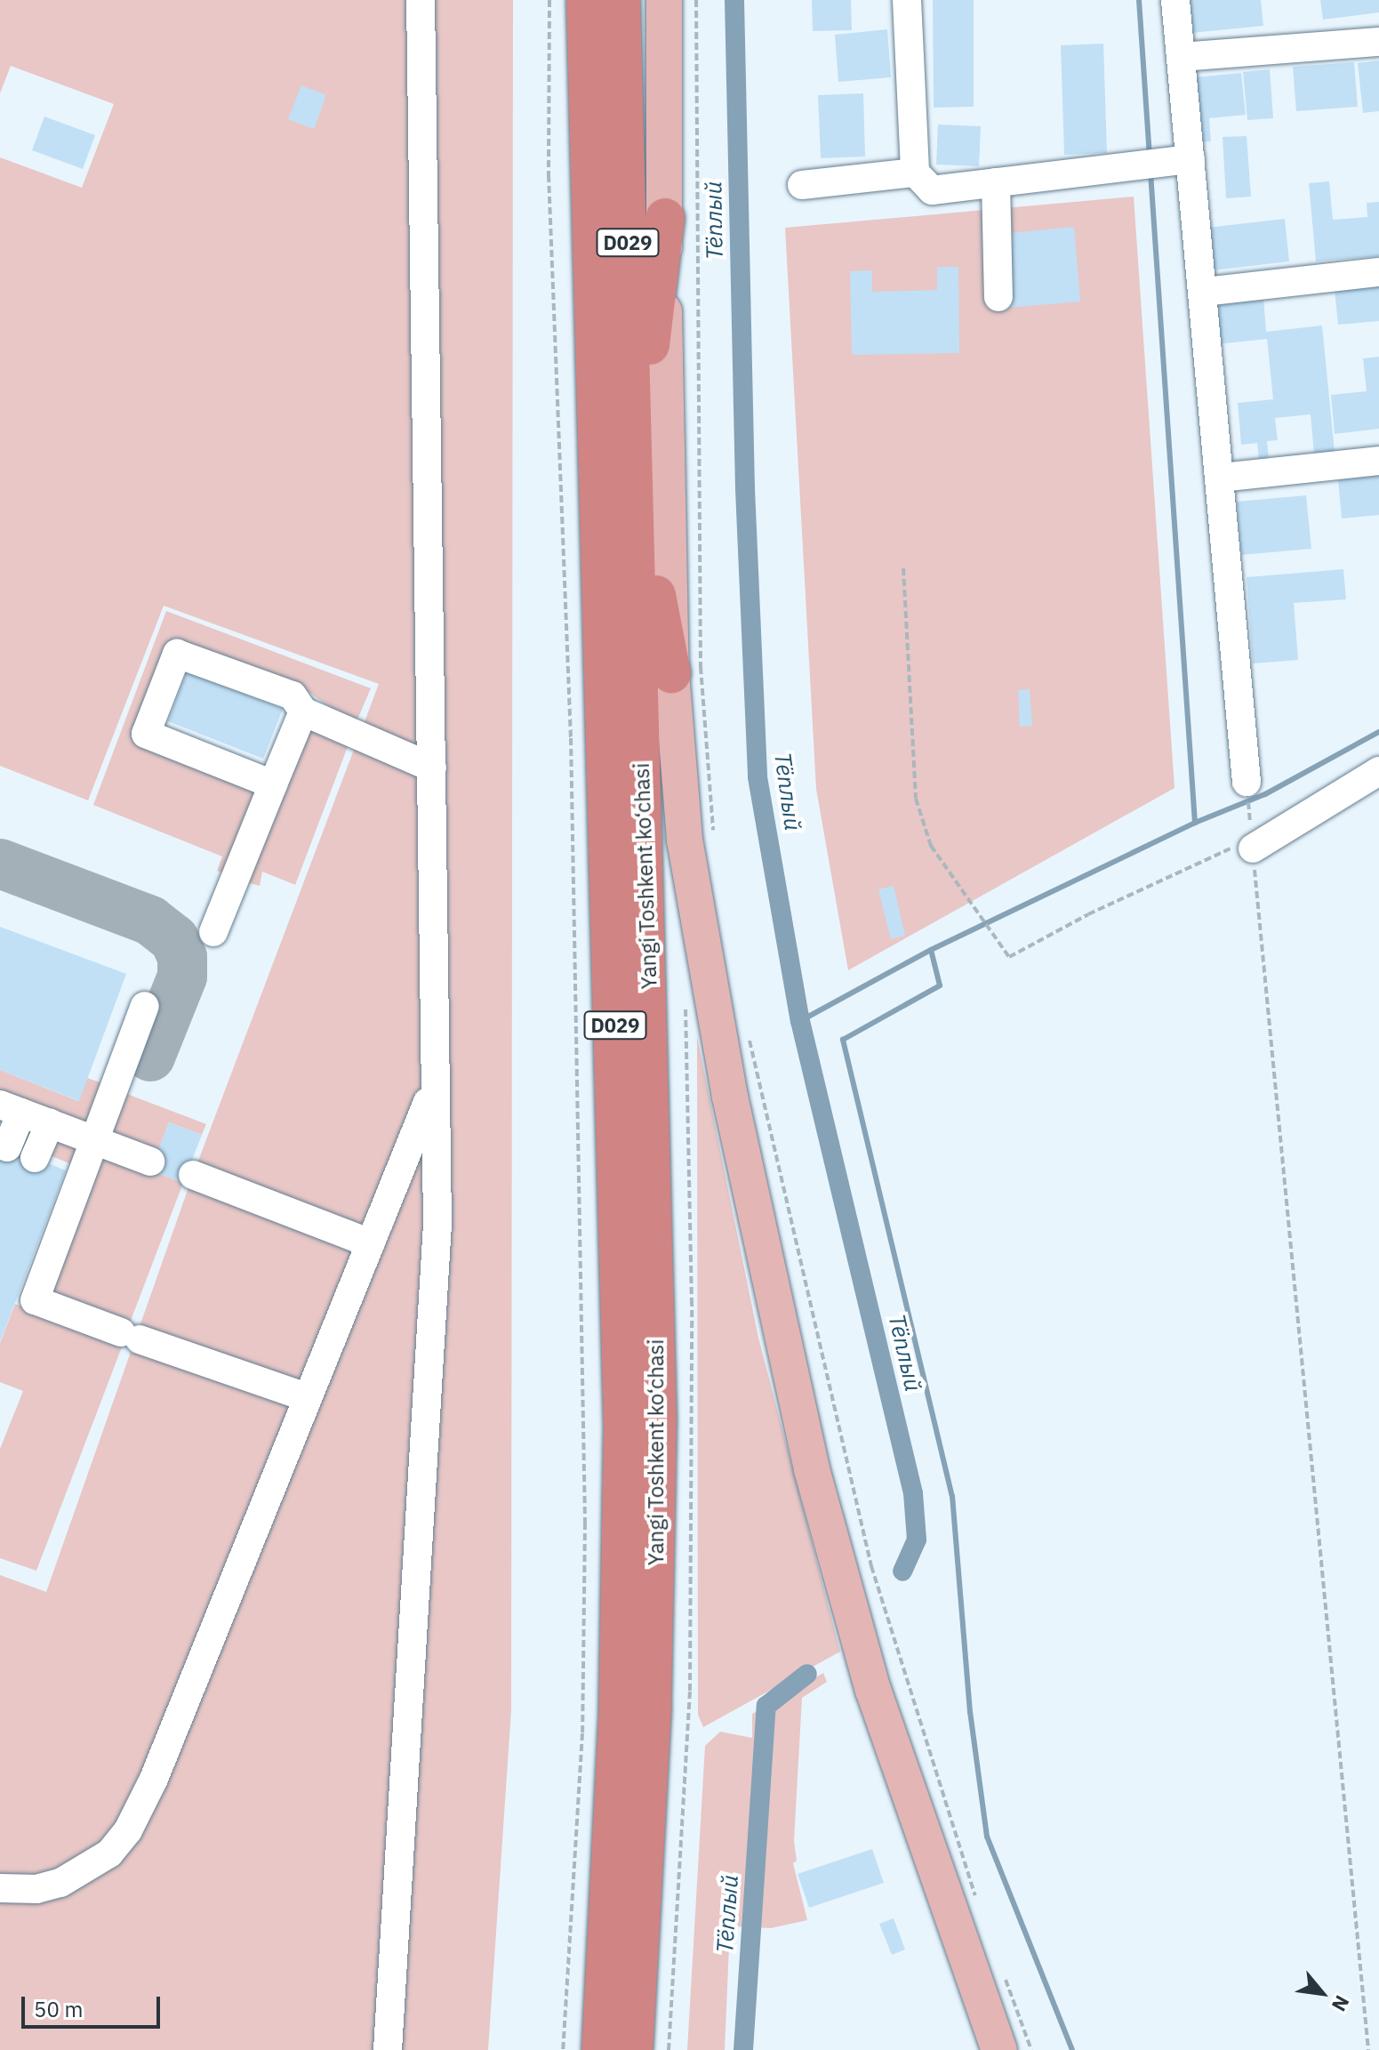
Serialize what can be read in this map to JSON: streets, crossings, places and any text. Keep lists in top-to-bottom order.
{
  "streets": {
    "highway": ["D029", "Yangi Toshkent ko‘chasi"]
  },
  "water": ["Тёплый"],
  "scale_bar": "50 m",
  "north": "bottom right"
}
